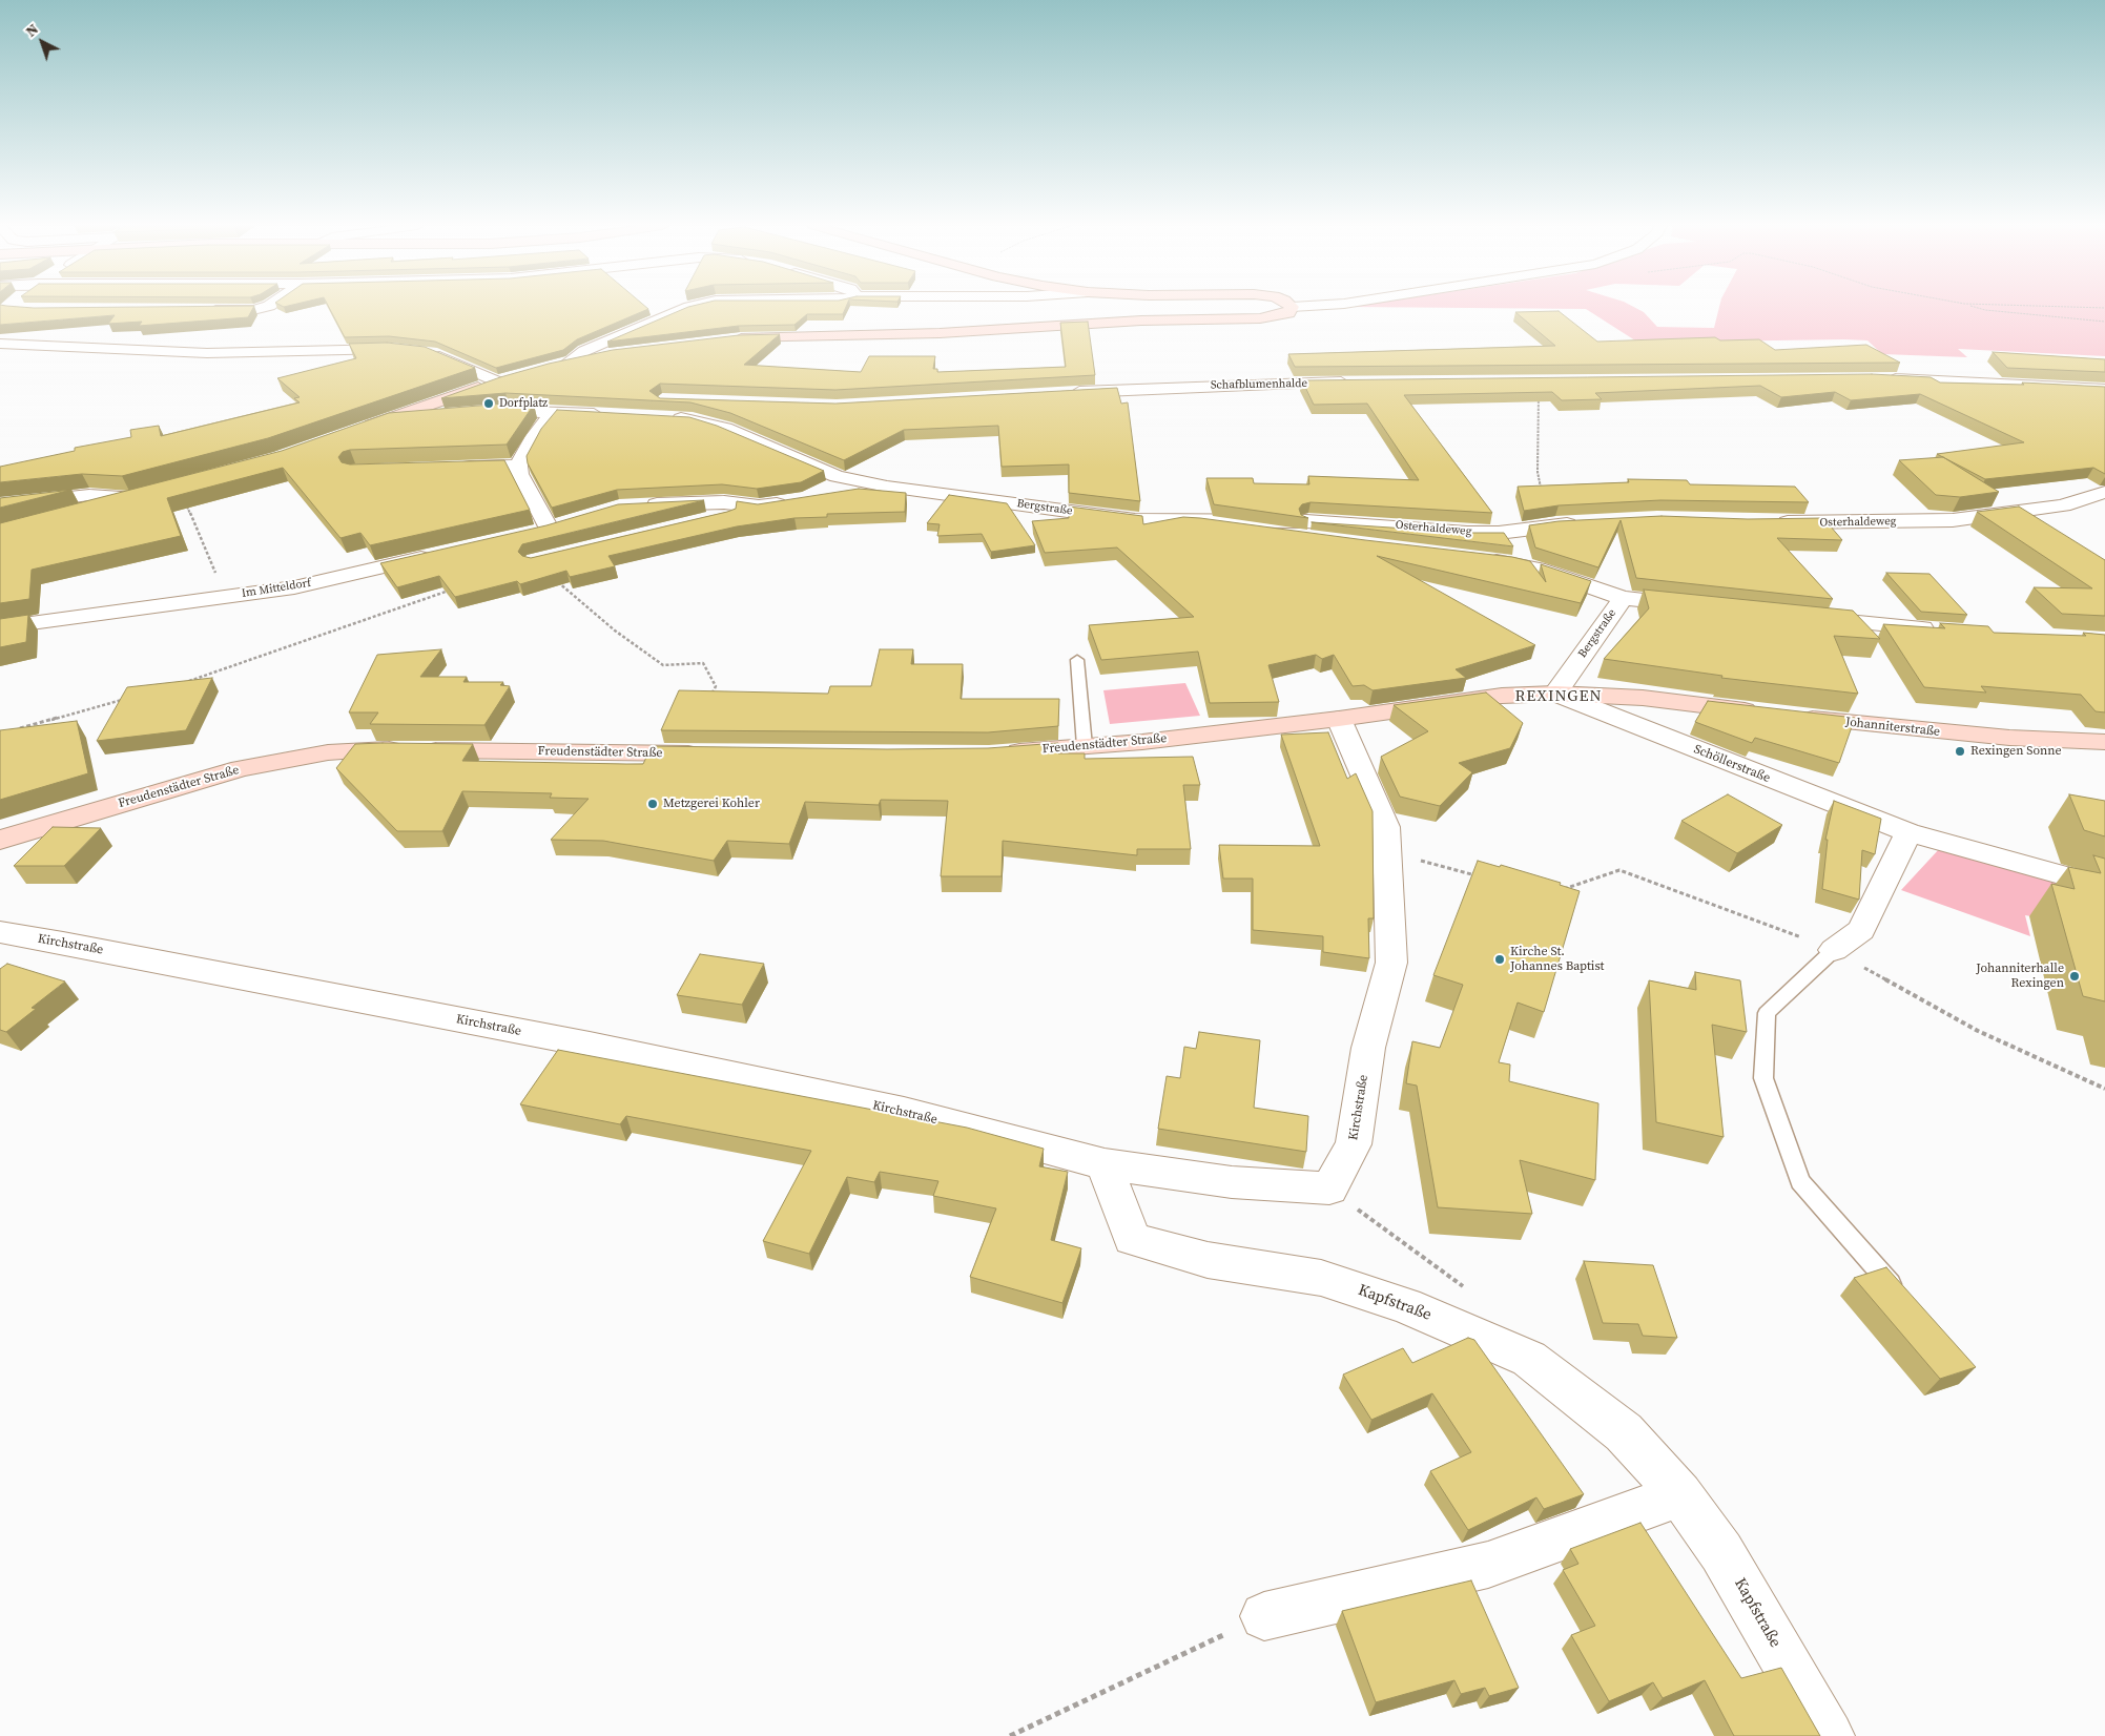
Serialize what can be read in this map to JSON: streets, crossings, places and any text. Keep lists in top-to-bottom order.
{
  "streets": {
    "street": [
      "Schafblumenhalde",
      "Bergstraße",
      "Osterhaldeweg",
      "Im Mitteldorf",
      "Johanniterstraße",
      "Freudenstädter Straße",
      "Schöllerstraße",
      "Kirchstraße",
      "Kapfstraße"
    ]
  },
  "crossings": [
    ["Bergstraße", "Osterhaldeweg"],
    ["Bergstraße", "Johanniterstraße"],
    ["Bergstraße", "Freudenstädter Straße"],
    ["Bergstraße", "Schöllerstraße"],
    ["Johanniterstraße", "Freudenstädter Straße"],
    ["Johanniterstraße", "Schöllerstraße"],
    ["Freudenstädter Straße", "Schöllerstraße"],
    ["Freudenstädter Straße", "Kirchstraße"],
    ["Kirchstraße", "Kapfstraße"]
  ],
  "districts": ["REXINGEN"],
  "places": [
    "Dorfplatz",
    "Rexingen Sonne",
    "Metzgerei Kohler",
    "Kirche St. Johannes Baptist",
    "Johanniterhalle Rexingen"
  ],
  "north": "top left"
}
